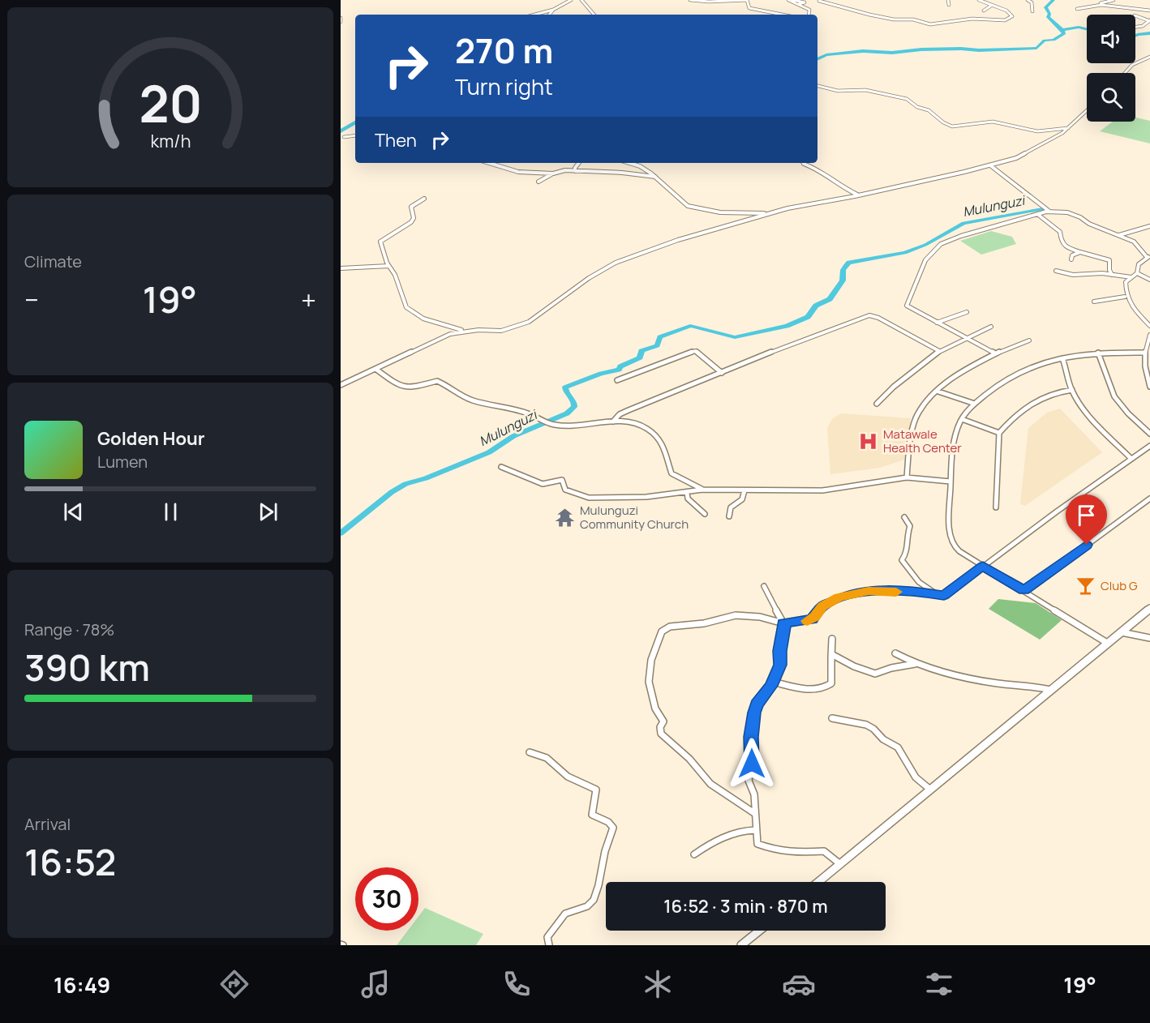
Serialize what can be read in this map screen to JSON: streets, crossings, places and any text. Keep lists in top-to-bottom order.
{
  "water": ["Mulunguzi"],
  "places": {
    "hospital": ["Matawale Health Center"],
    "temple": ["Mulunguzi Community Church"],
    "bar": ["Club G"]
  },
  "page": {
    "turn": ["270 m", "Turn right"],
    "then": "Then",
    "tile": [
      "Climate",
      ["Range · 78%", "390 km"],
      ["Arrival", "16:52"]
    ],
    "heat": ["−", "19°", "+"],
    "song": ["Golden Hour", "Lumen"],
    "limit": "30",
    "trip": "16:52 · 3 min · 870 m",
    "tabs": ["16:49", "19°"],
    "gauge": ["20", "km/h"]
  }
}
